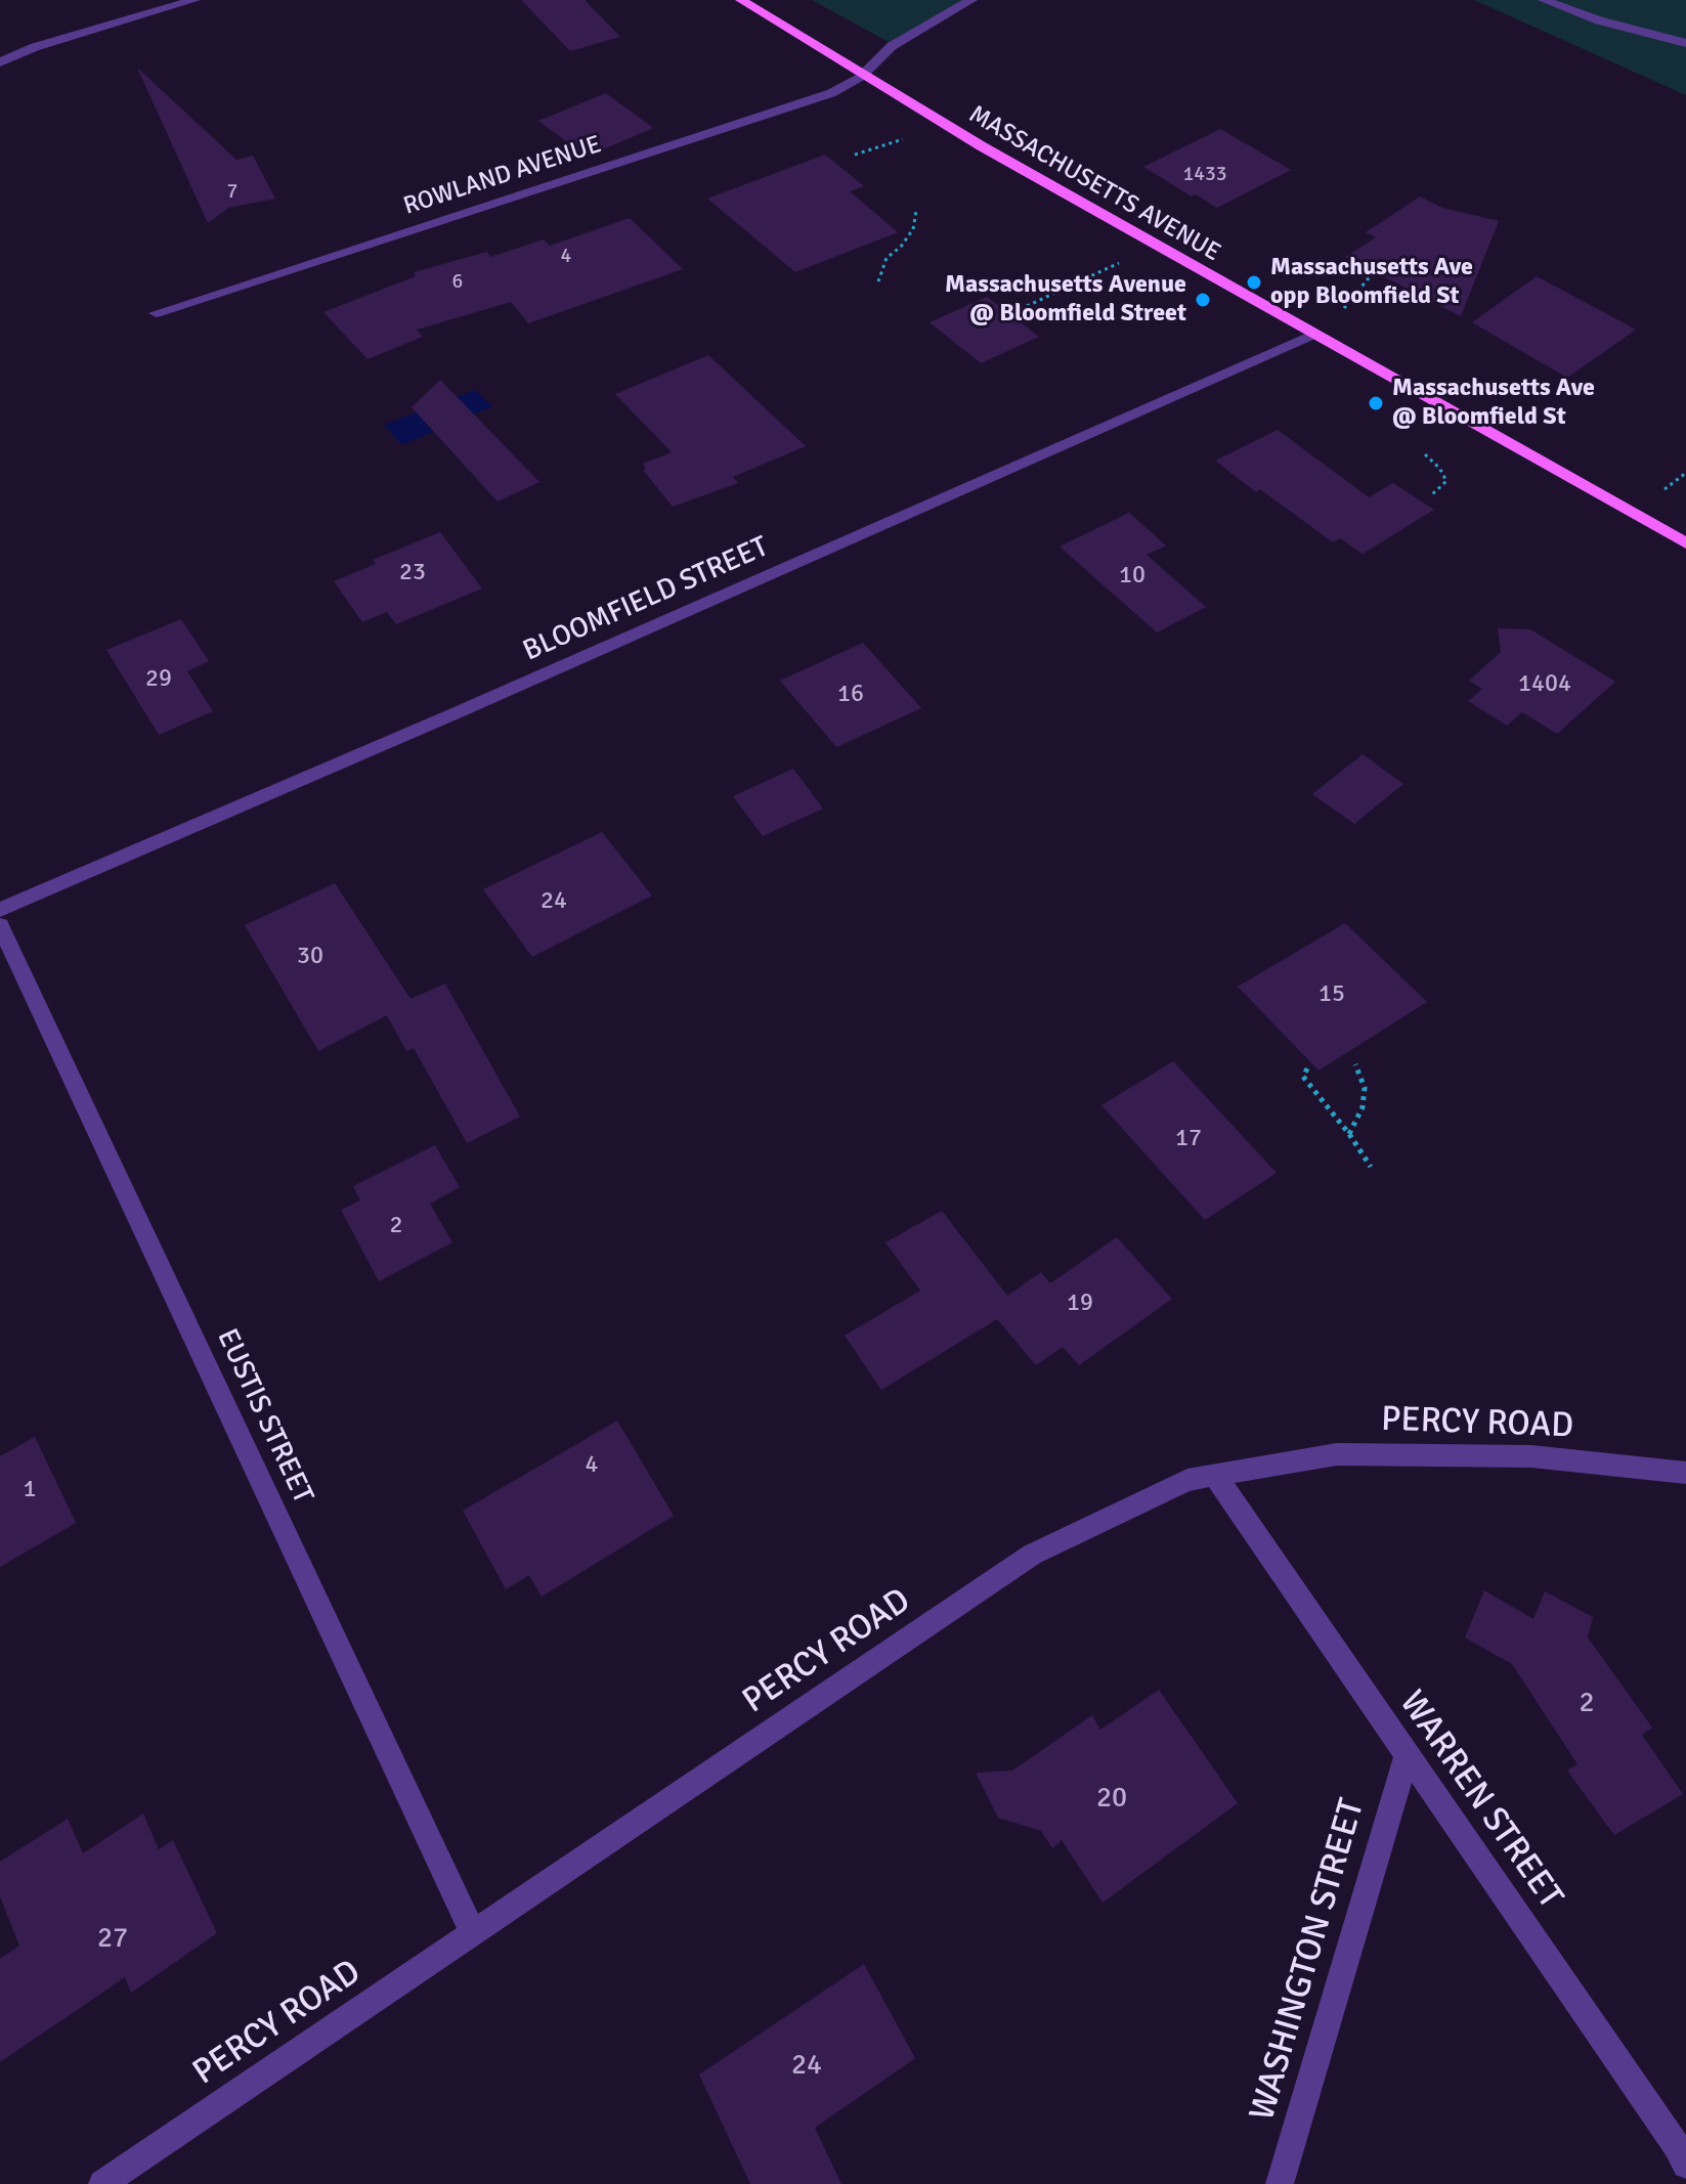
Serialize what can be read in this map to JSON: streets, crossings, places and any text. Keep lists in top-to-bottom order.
{
  "streets": {
    "main road": ["MASSACHUSETTS AVENUE"],
    "street": [
      "ROWLAND AVENUE",
      "BLOOMFIELD STREET",
      "EUSTIS STREET",
      "PERCY ROAD",
      "WARREN STREET",
      "WASHINGTON STREET"
    ]
  },
  "crossings": [
    ["ROWLAND AVENUE", "MASSACHUSETTS AVENUE"],
    ["MASSACHUSETTS AVENUE", "BLOOMFIELD STREET"],
    ["EUSTIS STREET", "PERCY ROAD"],
    ["PERCY ROAD", "WARREN STREET"],
    ["WARREN STREET", "WASHINGTON STREET"]
  ],
  "places": ["Massachusetts Ave opp Bloomfield St", "Massachusetts Avenue @ Bloomfield Street", "Massachusetts Ave @ Bloomfield St"],
  "house_numbers": [
    "1433",
    "7",
    "4",
    "6",
    "23",
    "10",
    "29",
    "1404",
    "16",
    "24",
    "30",
    "15",
    "17",
    "2",
    "19",
    "4",
    "1",
    "2",
    "20",
    "27",
    "24"
  ]
}
